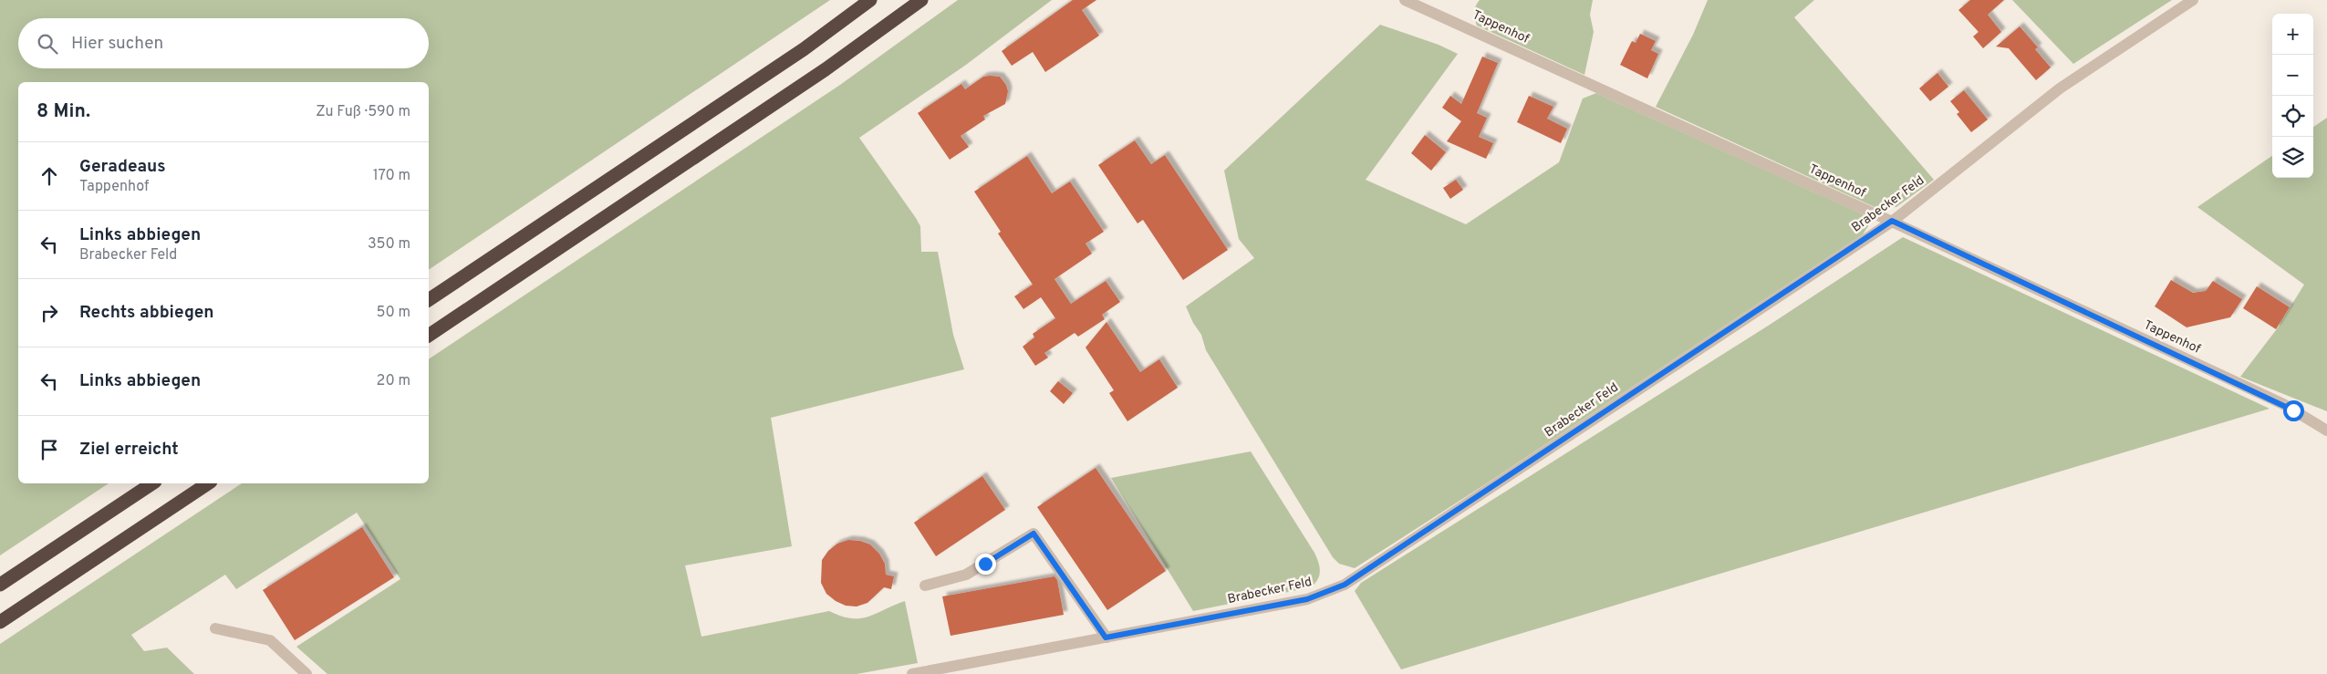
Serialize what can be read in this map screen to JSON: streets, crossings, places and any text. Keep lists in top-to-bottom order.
{
  "streets": {
    "street": ["Tappenhof", "Brabecker Feld"]
  },
  "crossings": [
    ["Tappenhof", "Brabecker Feld"]
  ],
  "page": {
    "map_buttons": ["+", "−"],
    "search": "Hier suchen",
    "heading": ["8 Min.", "Zu Fuß · 590 m"],
    "list": [
      ["Geradeaus", "Tappenhof", "170 m"],
      ["Links abbiegen", "Brabecker Feld", "350 m"],
      ["Rechts abbiegen", "50 m"],
      ["Links abbiegen", "20 m"],
      "Ziel erreicht"
    ]
  }
}
